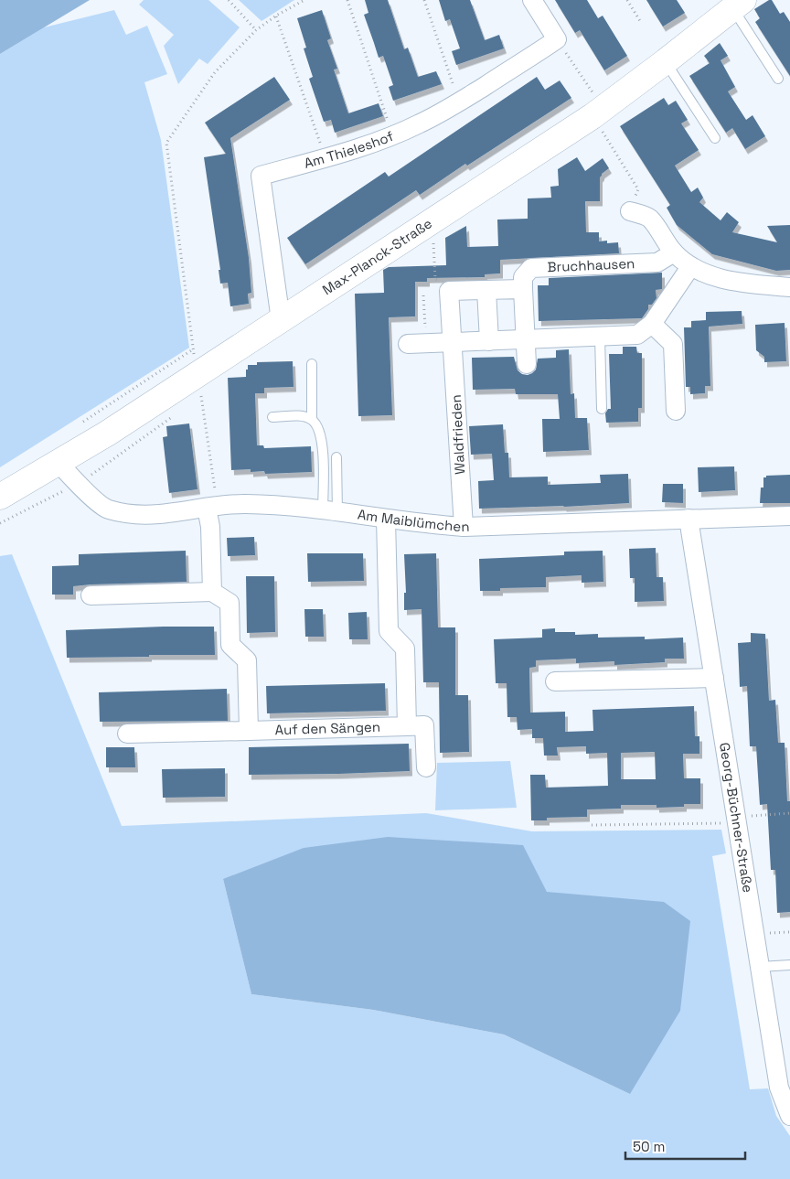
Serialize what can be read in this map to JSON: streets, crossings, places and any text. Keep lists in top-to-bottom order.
{
  "streets": {
    "street": [
      "Am Thieleshof",
      "Max-Planck-Straße",
      "Bruchhausen",
      "Waldfrieden",
      "Am Maiblümchen",
      "Auf den Sängen",
      "Georg-Büchner-Straße"
    ]
  },
  "crossings": [
    ["Am Thieleshof", "Max-Planck-Straße"],
    ["Max-Planck-Straße", "Am Maiblümchen"],
    ["Waldfrieden", "Am Maiblümchen"],
    ["Am Maiblümchen", "Georg-Büchner-Straße"]
  ],
  "scale_bar": "50 m"
}
